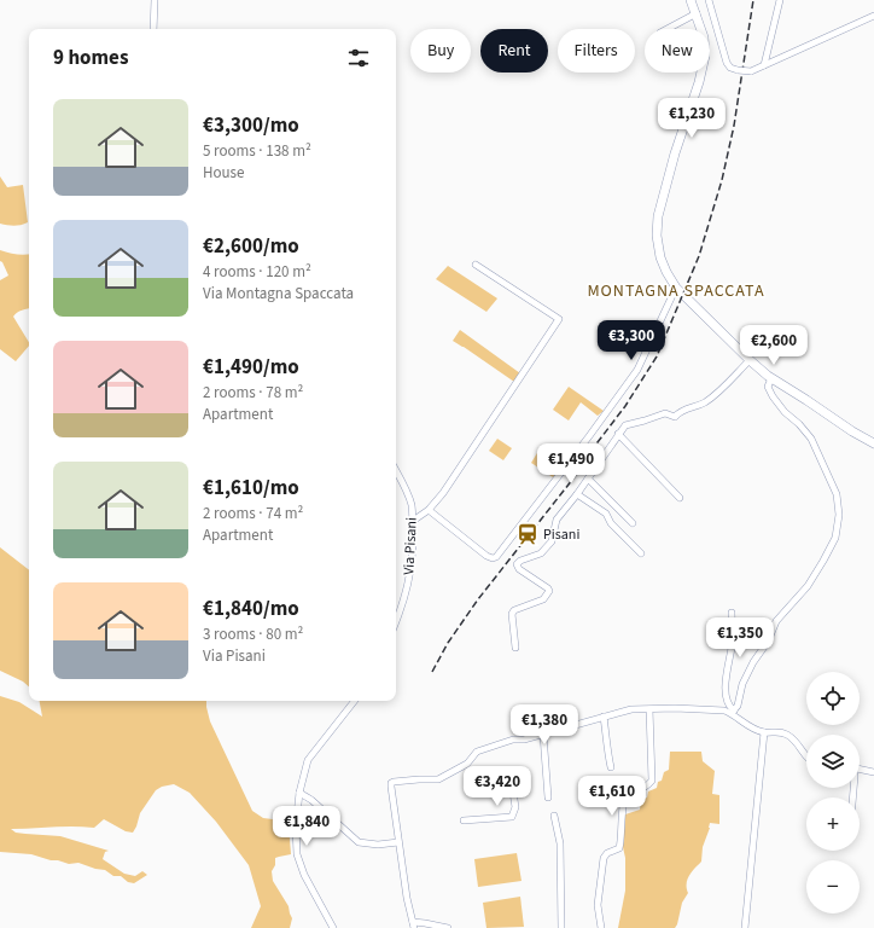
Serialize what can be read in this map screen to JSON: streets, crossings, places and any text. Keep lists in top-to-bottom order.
{
  "streets": {
    "street": ["Via Pisani"]
  },
  "districts": ["MONTAGNA SPACCATA"],
  "places": {
    "station": ["Pisani"]
  },
  "page": {
    "chip": [
      "Buy",
      "Rent",
      "Filters",
      "New"
    ],
    "heading": "9 homes",
    "list": [
      {
        "name": "€3,300/mo",
        "note": "5 rooms · 138 m² · House"
      },
      {
        "name": "€2,600/mo",
        "note": "4 rooms · 120 m² · Via Montagna Spaccata"
      },
      {
        "name": "€1,490/mo",
        "note": "2 rooms · 78 m² · Apartment"
      },
      {
        "name": "€1,610/mo",
        "note": "2 rooms · 74 m² · Apartment"
      },
      {
        "name": "€1,840/mo",
        "note": "3 rooms · 80 m² · Via Pisani"
      }
    ],
    "price": [
      "€1,230",
      "€3,300",
      "€2,600",
      "€1,490",
      "€1,350",
      "€1,380",
      "€3,420",
      "€1,610",
      "€1,840"
    ],
    "map_buttons": ["+", "−"]
  }
}
